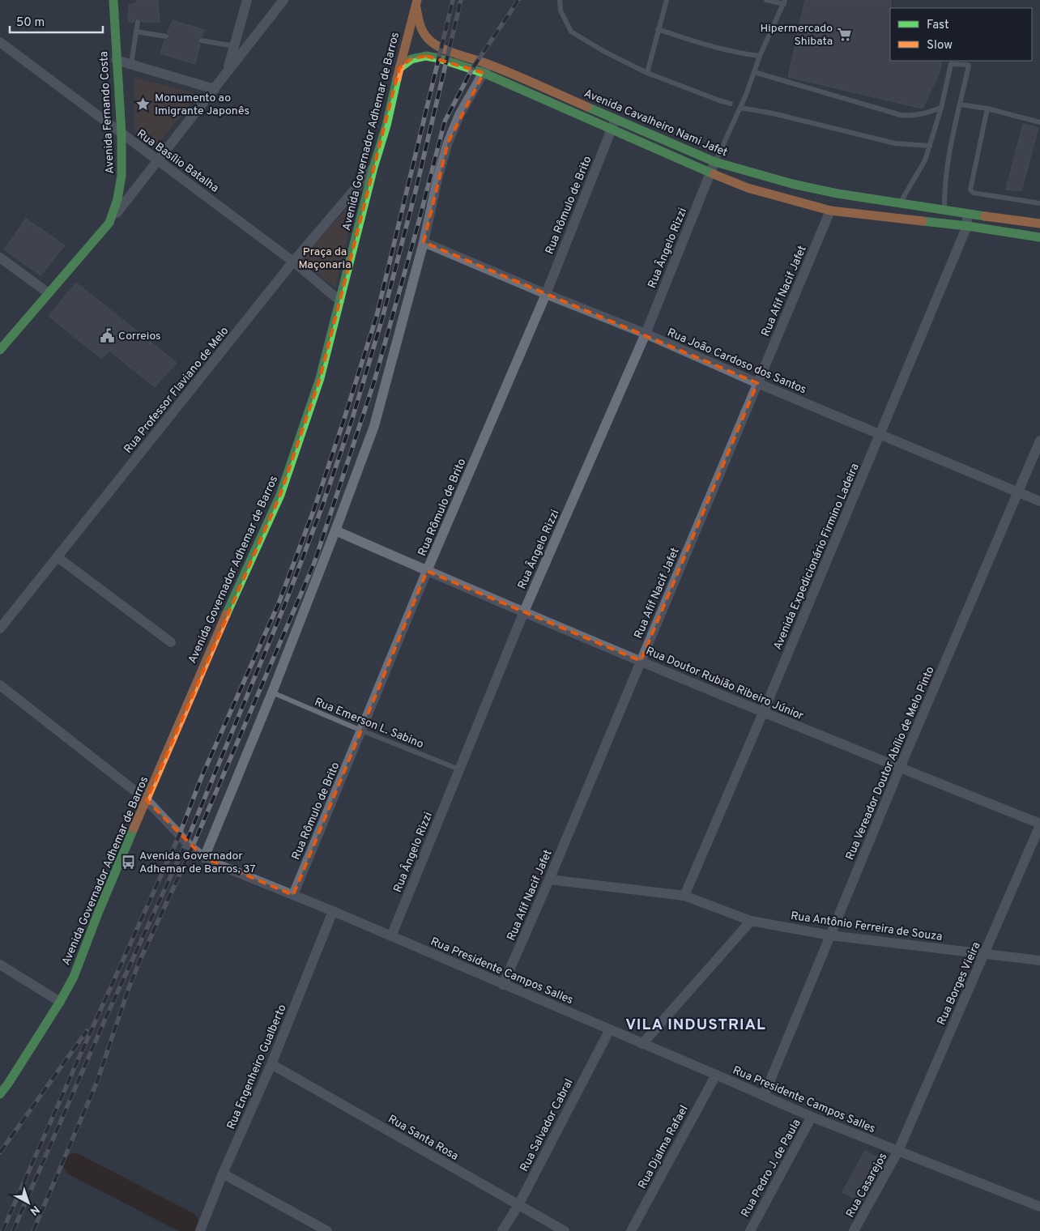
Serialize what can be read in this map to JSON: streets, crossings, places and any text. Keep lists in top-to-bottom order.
{
  "streets": {
    "main road": ["Avenida Fernando Costa", "Avenida Cavalheiro Nami Jafet", "Avenida Governador Adhemar de Barros"],
    "street": [
      "Rua Basílio Batalha",
      "Rua Rômulo de Brito",
      "Rua Ângelo Rizzi",
      "Rua Afif Nacif Jafet",
      "Rua João Cardoso dos Santos",
      "Rua Professor Flaviano de Melo",
      "Avenida Expedicionário Firmino Ladeira",
      "Rua Doutor Rubião Ribeiro Júnior",
      "Rua Vereador Doutor Abílio de Melo Pinto",
      "Rua Antônio Ferreira de Souza",
      "Rua Presidente Campos Salles",
      "Rua Borges Vieira",
      "Rua Engenheiro Gualberto",
      "Rua Salvador Cabral",
      "Rua Santa Rosa",
      "Rua Djalma Rafael",
      "Rua Pedro J. de Paula",
      "Rua Casarejos"
    ],
    "lane": ["Rua Emerson L. Sabino"]
  },
  "crossings": [
    ["Avenida Fernando Costa", "Rua Basílio Batalha"],
    ["Avenida Cavalheiro Nami Jafet", "Avenida Governador Adhemar de Barros"],
    ["Avenida Cavalheiro Nami Jafet", "Rua Rômulo de Brito"],
    ["Avenida Cavalheiro Nami Jafet", "Rua Ângelo Rizzi"],
    ["Avenida Cavalheiro Nami Jafet", "Rua Afif Nacif Jafet"],
    ["Avenida Cavalheiro Nami Jafet", "Avenida Expedicionário Firmino Ladeira"],
    ["Avenida Governador Adhemar de Barros", "Rua Basílio Batalha"],
    ["Avenida Governador Adhemar de Barros", "Rua Professor Flaviano de Melo"],
    ["Avenida Governador Adhemar de Barros", "Rua Presidente Campos Salles"],
    ["Rua Basílio Batalha", "Rua Professor Flaviano de Melo"],
    ["Rua Rômulo de Brito", "Rua João Cardoso dos Santos"],
    ["Rua Rômulo de Brito", "Rua Doutor Rubião Ribeiro Júnior"],
    ["Rua Rômulo de Brito", "Rua Emerson L. Sabino"],
    ["Rua Rômulo de Brito", "Rua Presidente Campos Salles"],
    ["Rua Ângelo Rizzi", "Rua João Cardoso dos Santos"],
    ["Rua Ângelo Rizzi", "Rua Doutor Rubião Ribeiro Júnior"],
    ["Rua Ângelo Rizzi", "Rua Emerson L. Sabino"],
    ["Rua Ângelo Rizzi", "Rua Presidente Campos Salles"],
    ["Rua Afif Nacif Jafet", "Rua João Cardoso dos Santos"],
    ["Rua Afif Nacif Jafet", "Rua Doutor Rubião Ribeiro Júnior"],
    ["Rua Afif Nacif Jafet", "Rua Antônio Ferreira de Souza"],
    ["Rua Afif Nacif Jafet", "Rua Presidente Campos Salles"],
    ["Rua João Cardoso dos Santos", "Avenida Expedicionário Firmino Ladeira"],
    ["Rua João Cardoso dos Santos", "Rua Vereador Doutor Abílio de Melo Pinto"],
    ["Avenida Expedicionário Firmino Ladeira", "Rua Doutor Rubião Ribeiro Júnior"],
    ["Avenida Expedicionário Firmino Ladeira", "Rua Antônio Ferreira de Souza"],
    ["Rua Doutor Rubião Ribeiro Júnior", "Rua Vereador Doutor Abílio de Melo Pinto"],
    ["Rua Doutor Rubião Ribeiro Júnior", "Rua Borges Vieira"],
    ["Rua Vereador Doutor Abílio de Melo Pinto", "Rua Antônio Ferreira de Souza"],
    ["Rua Vereador Doutor Abílio de Melo Pinto", "Rua Presidente Campos Salles"],
    ["Rua Antônio Ferreira de Souza", "Rua Borges Vieira"],
    ["Rua Presidente Campos Salles", "Rua Borges Vieira"],
    ["Rua Presidente Campos Salles", "Rua Engenheiro Gualberto"],
    ["Rua Presidente Campos Salles", "Rua Salvador Cabral"],
    ["Rua Presidente Campos Salles", "Rua Djalma Rafael"],
    ["Rua Presidente Campos Salles", "Rua Pedro J. de Paula"],
    ["Rua Presidente Campos Salles", "Rua Casarejos"],
    ["Rua Borges Vieira", "Rua Casarejos"],
    ["Rua Engenheiro Gualberto", "Rua Santa Rosa"],
    ["Rua Salvador Cabral", "Rua Santa Rosa"]
  ],
  "districts": ["VILA INDUSTRIAL"],
  "parks": ["Praça da Maçonaria"],
  "places": {
    "supermarket": ["Hipermercado Shibata"],
    "place": ["Monumento ao Imigrante Japonês"],
    "public building": ["Correios"],
    "bus stop": ["Avenida Governador Adhemar de Barros, 37"]
  },
  "legend": ["Fast", "Slow"],
  "scale_bar": "50 m",
  "north": "bottom right"
}
